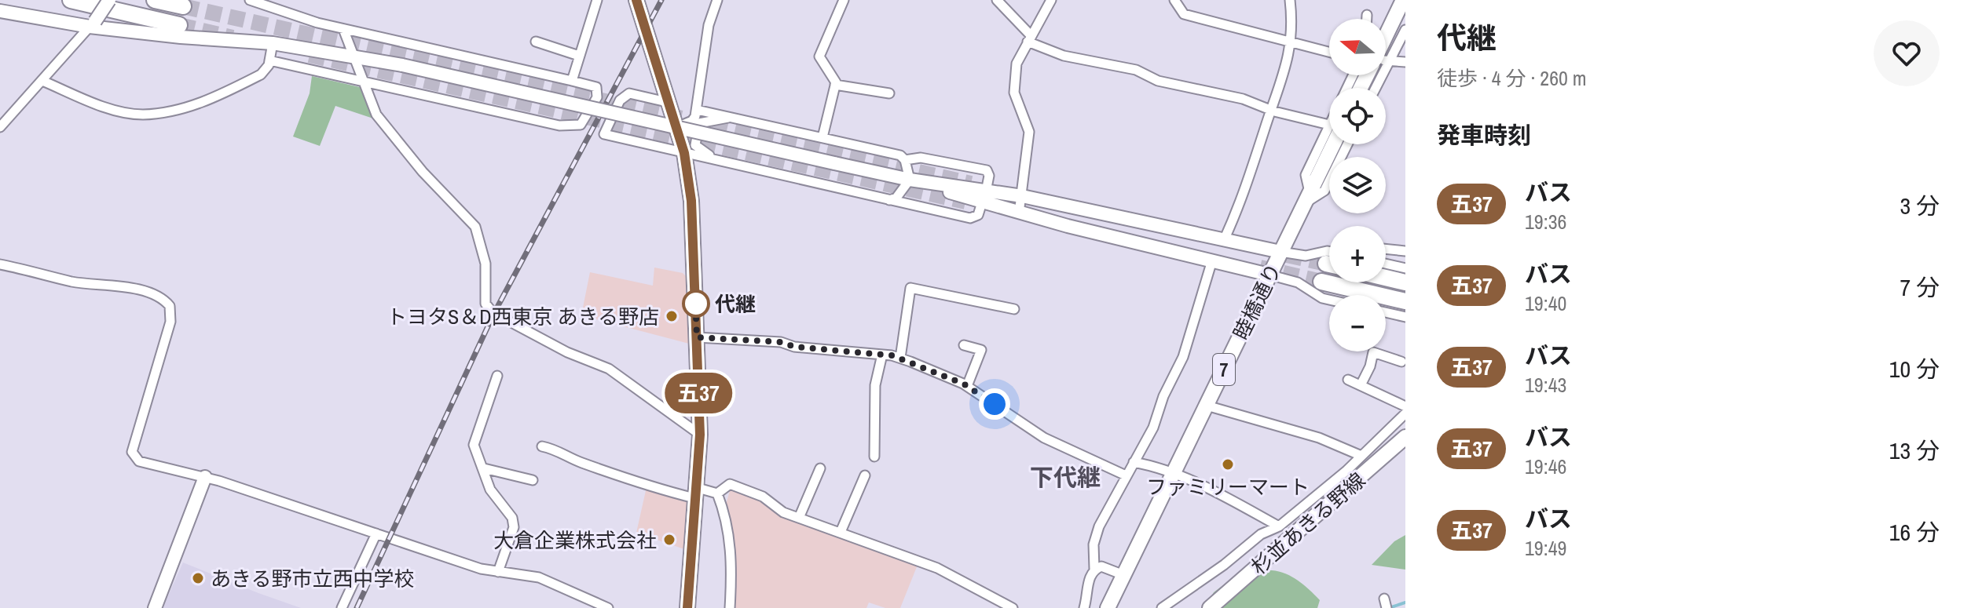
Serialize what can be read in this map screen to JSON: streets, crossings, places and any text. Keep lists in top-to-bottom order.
{
  "streets": {
    "main road": ["睦橋通り", "7", "杉並あきる野線"]
  },
  "districts": ["下代継"],
  "places": [
    "代継",
    "トヨタS＆D西東京 あきる野店",
    "ファミリーマート",
    "大倉企業株式会社",
    "あきる野市立西中学校"
  ],
  "lines": ["bus line 五37"],
  "north": "left",
  "page": {
    "on_map": "五37",
    "heading": [
      ["代継", "徒歩 · 4 分 · 260 m"],
      "発車時刻"
    ],
    "map_buttons": ["+", "−"],
    "list": [
      {
        "mark": "五37",
        "name": "バス",
        "note": "19:36",
        "value": "3 分"
      },
      {
        "mark": "五37",
        "name": "バス",
        "note": "19:40",
        "value": "7 分"
      },
      {
        "mark": "五37",
        "name": "バス",
        "note": "19:43",
        "value": "10 分"
      },
      {
        "mark": "五37",
        "name": "バス",
        "note": "19:46",
        "value": "13 分"
      },
      {
        "mark": "五37",
        "name": "バス",
        "note": "19:49",
        "value": "16 分"
      }
    ]
  }
}
